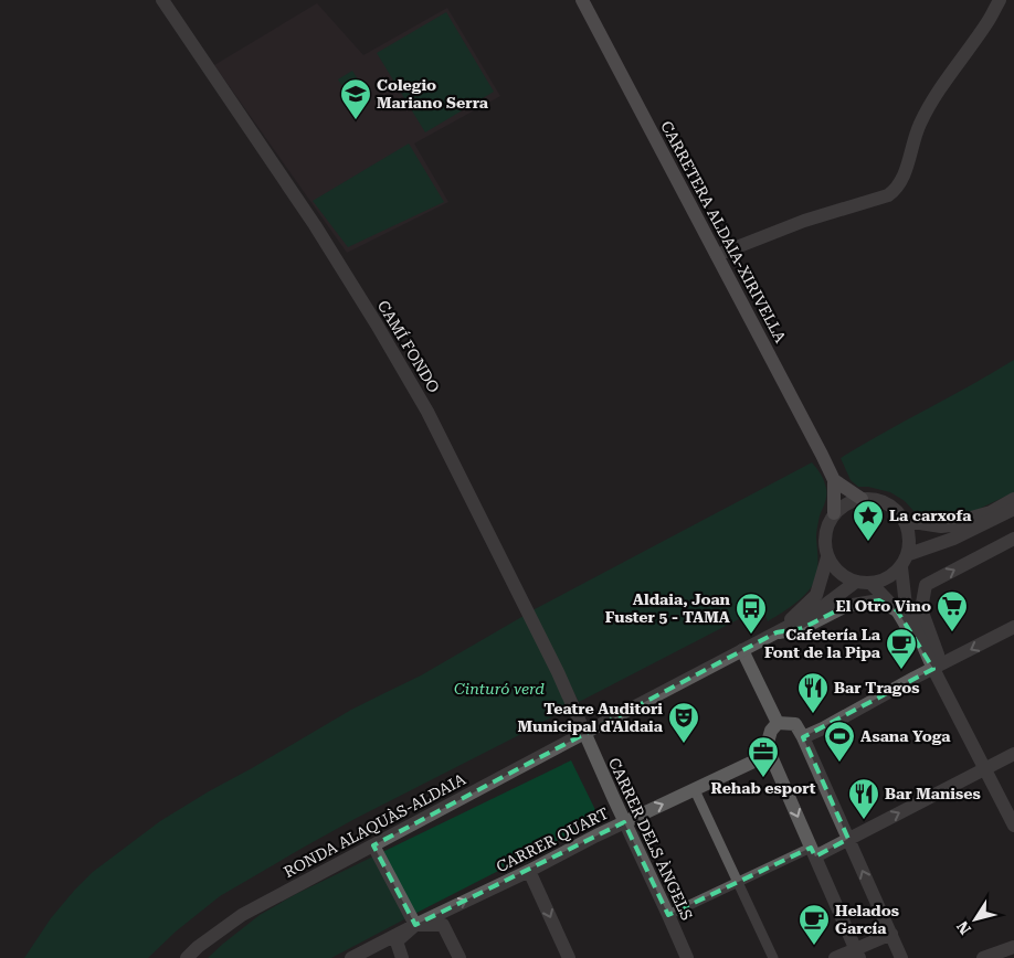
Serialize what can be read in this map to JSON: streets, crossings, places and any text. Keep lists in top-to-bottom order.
{
  "streets": {
    "main road": ["CARRETERA ALDAIA-XIRIVELLA"],
    "street": [
      "CAMÍ FONDO",
      "RONDA ALAQUÀS-ALDAIA",
      "CARRER DELS ÀNGELS",
      "CARRER QUART"
    ]
  },
  "crossings": [
    ["CARRETERA ALDAIA-XIRIVELLA", "RONDA ALAQUÀS-ALDAIA"],
    ["CAMÍ FONDO", "RONDA ALAQUÀS-ALDAIA"],
    ["CAMÍ FONDO", "CARRER DELS ÀNGELS"],
    ["RONDA ALAQUÀS-ALDAIA", "CARRER DELS ÀNGELS"],
    ["CARRER DELS ÀNGELS", "CARRER QUART"]
  ],
  "parks": ["Cinturó verd"],
  "places": {
    "school or university": ["Colegio Mariano Serra"],
    "place": ["La carxofa"],
    "supermarket": ["El Otro Vino"],
    "bus stop": ["Aldaia, Joan Fuster 5 - TAMA"],
    "cafe": ["Cafetería La Font de la Pipa", "Helados García"],
    "restaurant": ["Bar Tragos", "Bar Manises"],
    "theatre": ["Teatre Auditori Municipal d'Aldaia"],
    "sports": ["Asana Yoga"],
    "office": ["Rehab esport"]
  },
  "north": "bottom left"
}
